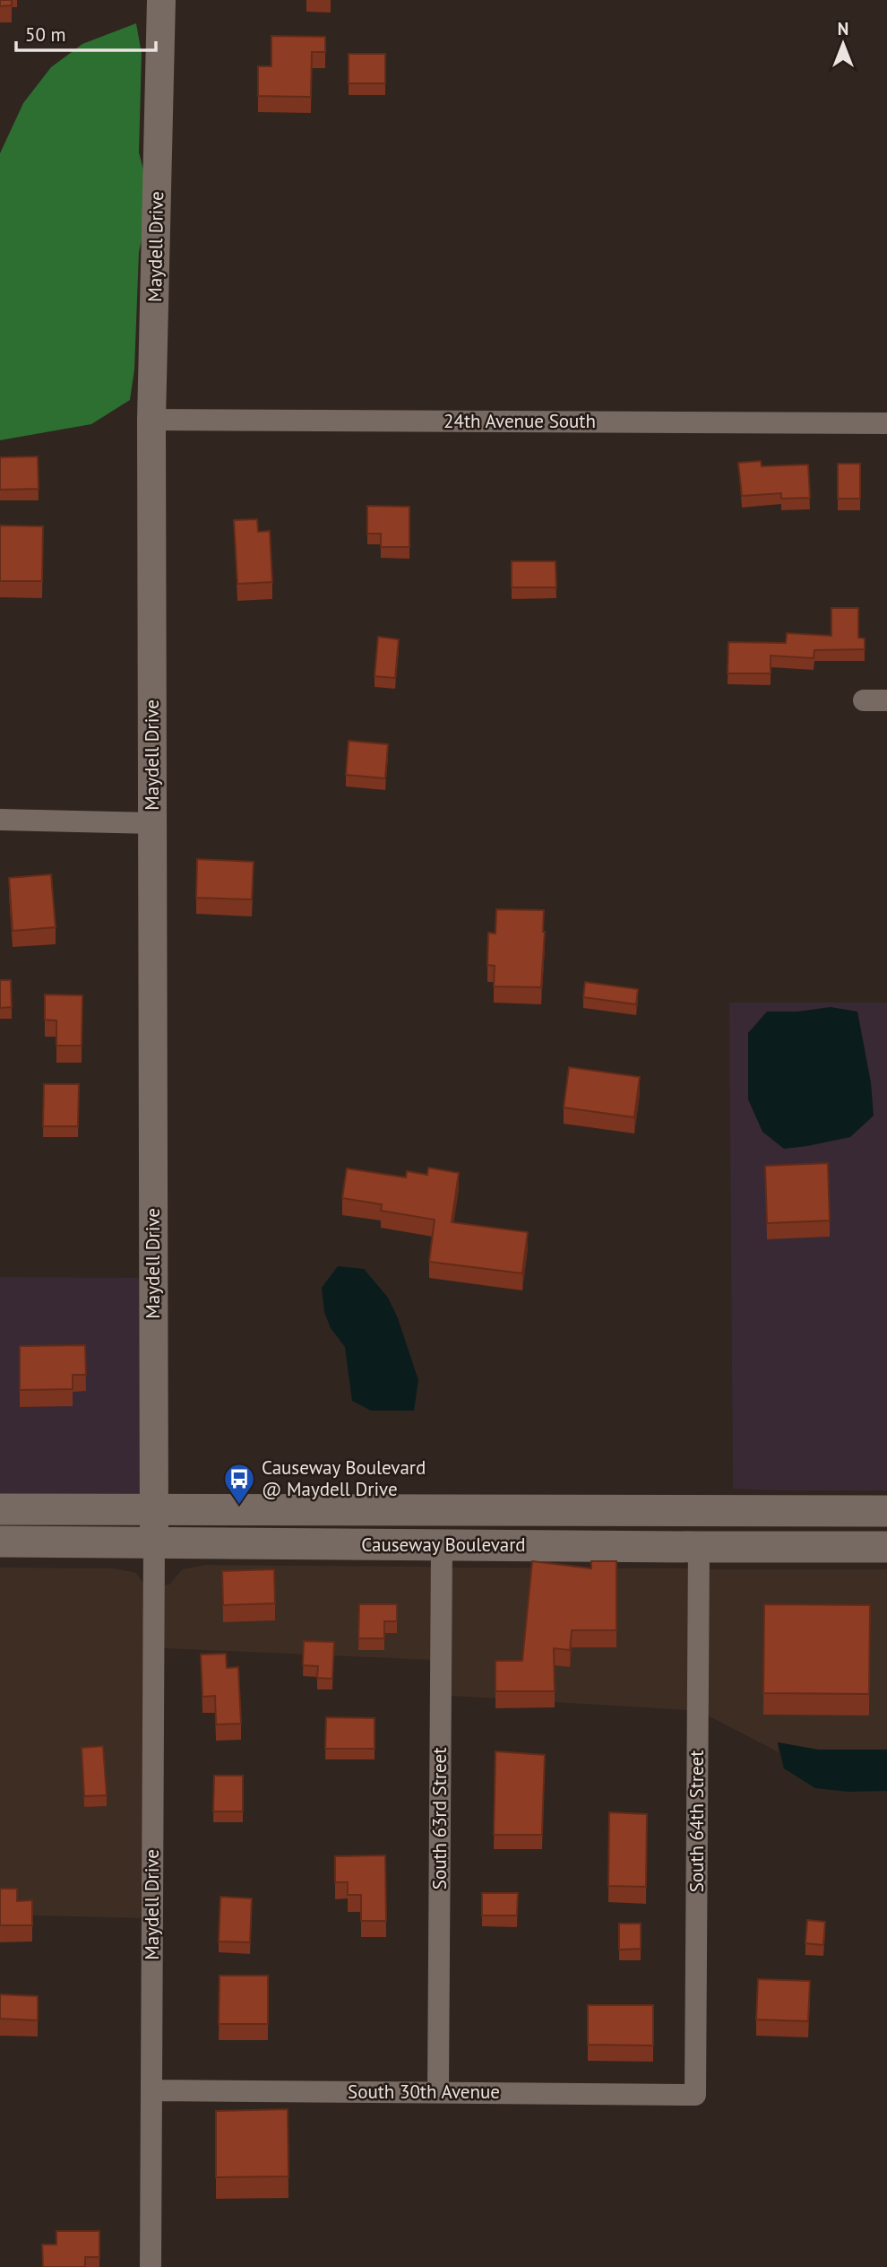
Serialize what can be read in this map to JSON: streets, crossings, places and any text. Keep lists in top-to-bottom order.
{
  "streets": {
    "main road": ["Causeway Boulevard"],
    "street": [
      "Maydell Drive",
      "24th Avenue South",
      "South 63rd Street",
      "South 64th Street",
      "South 30th Avenue"
    ]
  },
  "crossings": [
    ["Maydell Drive", "24th Avenue South"],
    ["Maydell Drive", "Causeway Boulevard"],
    ["Maydell Drive", "South 30th Avenue"],
    ["Causeway Boulevard", "South 63rd Street"],
    ["Causeway Boulevard", "South 64th Street"],
    ["South 63rd Street", "South 30th Avenue"],
    ["South 64th Street", "South 30th Avenue"]
  ],
  "places": {
    "bus stop": ["Causeway Boulevard @ Maydell Drive"]
  },
  "scale_bar": "50 m",
  "north": "top"
}
